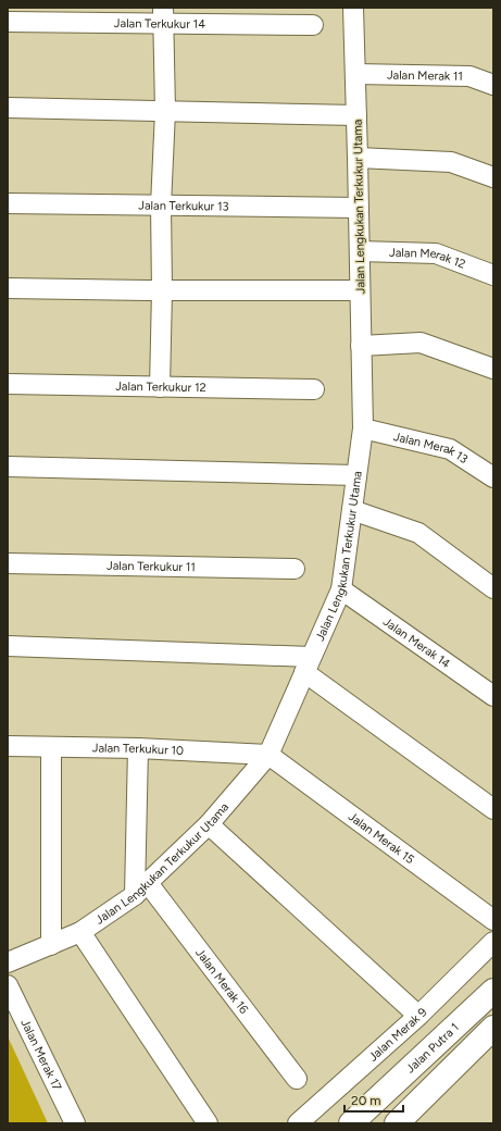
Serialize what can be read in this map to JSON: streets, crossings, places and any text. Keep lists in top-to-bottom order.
{
  "streets": {
    "main road": ["Jalan Putra 1"],
    "street": [
      "Jalan Terkukur 14",
      "Jalan Merak 11",
      "Jalan Terkukur 13",
      "Jalan Lengkukan Terkukur Utama",
      "Jalan Merak 12",
      "Jalan Terkukur 12",
      "Jalan Merak 13",
      "Jalan Terkukur 11",
      "Jalan Merak 14",
      "Jalan Terkukur 10",
      "Jalan Merak 15",
      "Jalan Merak 16",
      "Jalan Merak 9",
      "Jalan Merak 17"
    ]
  },
  "crossings": [
    ["Jalan Merak 11", "Jalan Lengkukan Terkukur Utama"],
    ["Jalan Terkukur 13", "Jalan Lengkukan Terkukur Utama"],
    ["Jalan Lengkukan Terkukur Utama", "Jalan Merak 12"],
    ["Jalan Lengkukan Terkukur Utama", "Jalan Merak 13"],
    ["Jalan Lengkukan Terkukur Utama", "Jalan Merak 14"],
    ["Jalan Lengkukan Terkukur Utama", "Jalan Terkukur 10"],
    ["Jalan Lengkukan Terkukur Utama", "Jalan Merak 15"],
    ["Jalan Lengkukan Terkukur Utama", "Jalan Merak 16"],
    ["Jalan Terkukur 10", "Jalan Merak 15"]
  ],
  "scale_bar": "20 m"
}
